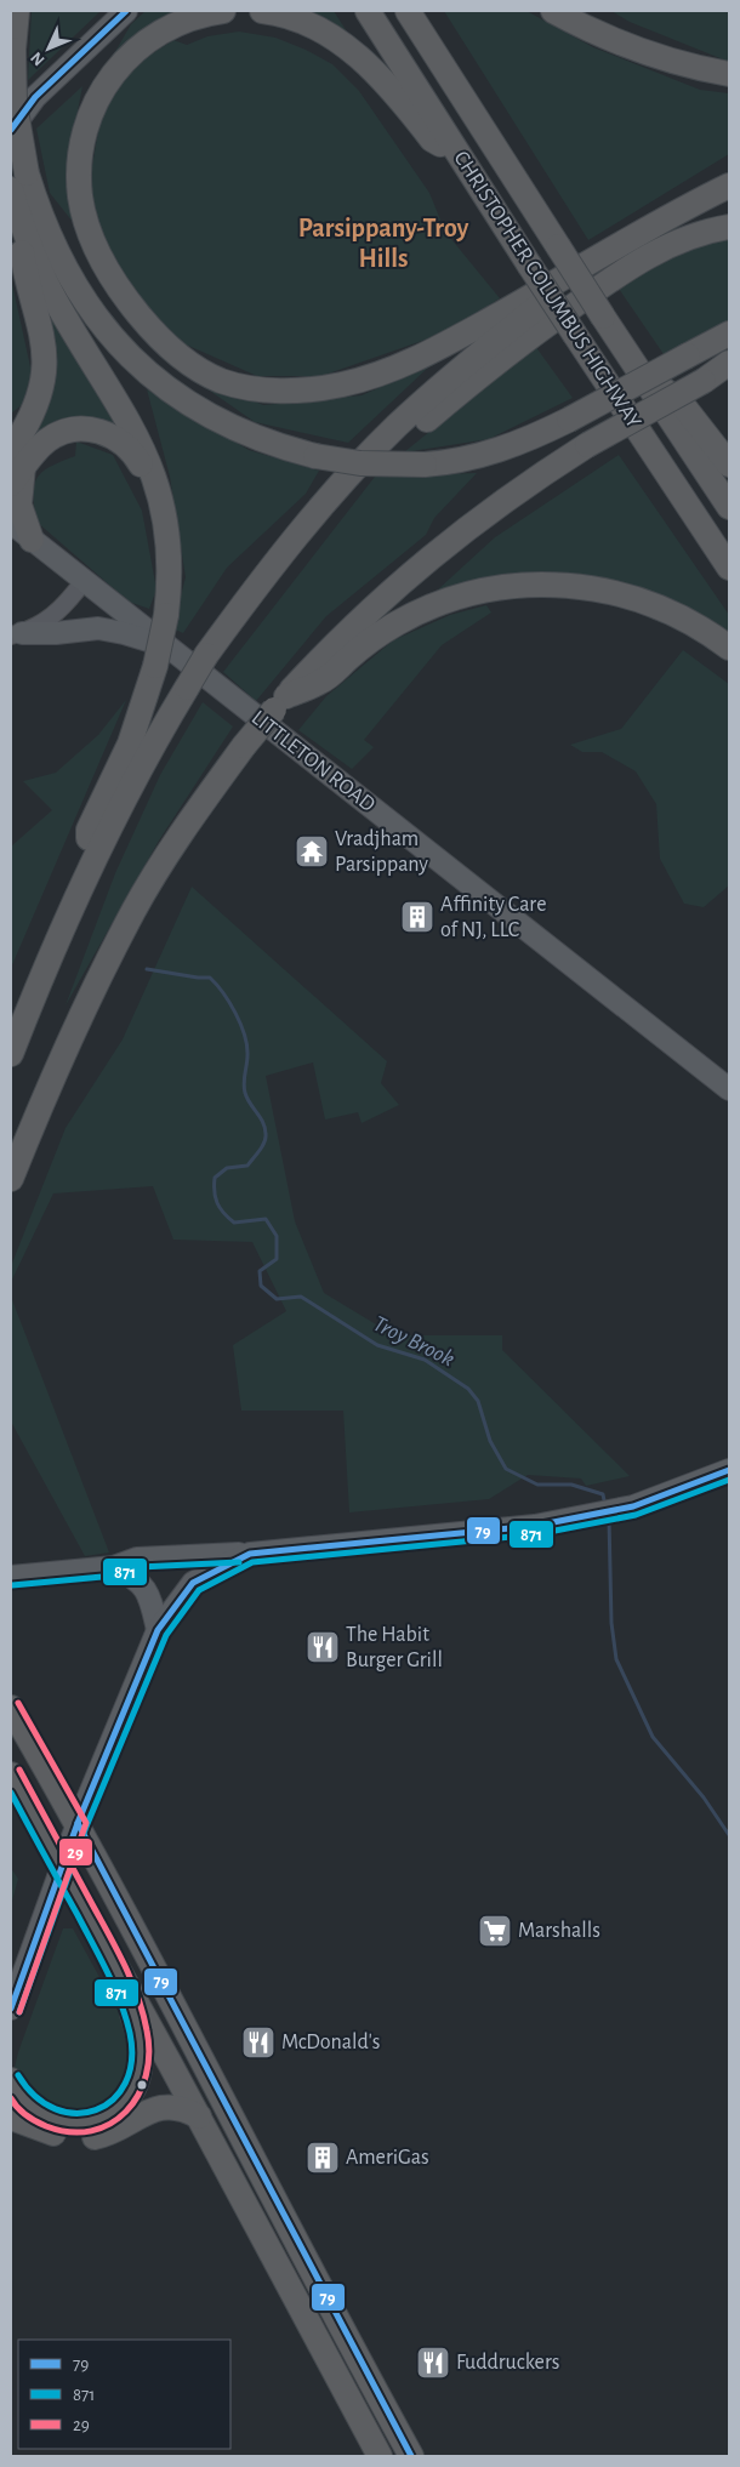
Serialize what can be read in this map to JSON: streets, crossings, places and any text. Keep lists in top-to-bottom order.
{
  "streets": {
    "highway": ["CHRISTOPHER COLUMBUS HIGHWAY"],
    "main road": ["LITTLETON ROAD"]
  },
  "districts": ["Parsippany-Troy Hills"],
  "water": ["Troy Brook"],
  "places": {
    "temple": ["Vradjham Parsippany"],
    "building": ["Affinity Care of NJ, LLC", "AmeriGas"],
    "restaurant": ["The Habit Burger Grill", "McDonald's", "Fuddruckers"],
    "supermarket": ["Marshalls"]
  },
  "lines": ["transit line 79", "transit line 871", "transit line 29"],
  "legend": ["79", "871", "29"],
  "north": "bottom left"
}
